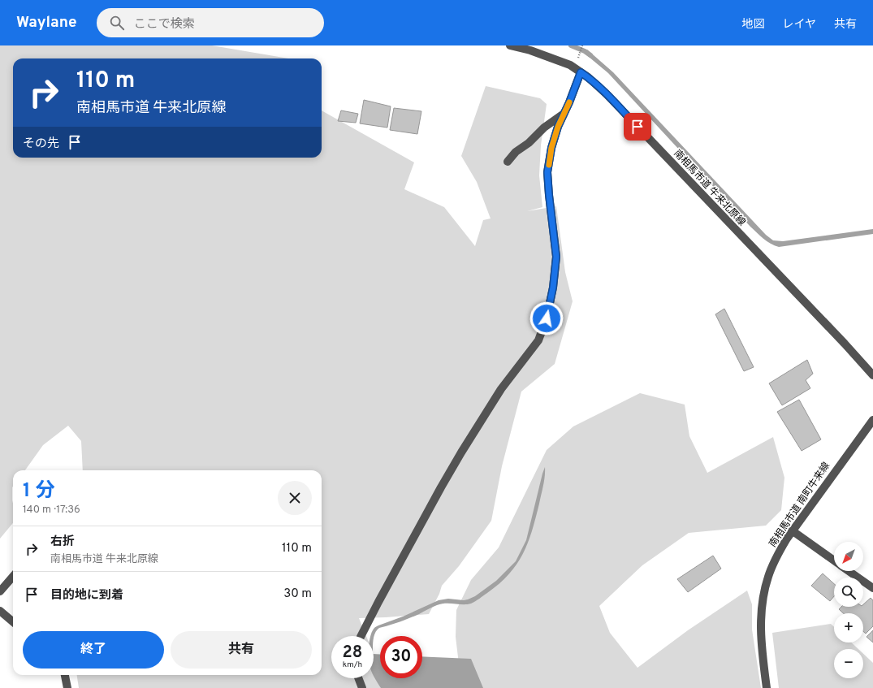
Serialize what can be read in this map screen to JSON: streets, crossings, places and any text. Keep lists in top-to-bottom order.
{
  "streets": {
    "street": ["南相馬市道 牛来北原線", "南相馬市道 南町牛来線"]
  },
  "north": "bottom left",
  "page": {
    "header": "Waylane",
    "search": "ここで検索",
    "nav": ["地図", "レイヤ", "共有"],
    "turn": ["110 m", "南相馬市道 牛来北原線"],
    "then": "その先",
    "heading": ["1 分", "140 m · 17:36"],
    "list": [
      {
        "name": "右折",
        "note": "南相馬市道 牛来北原線",
        "value": "110 m"
      },
      {
        "name": "目的地に到着",
        "value": "30 m"
      }
    ],
    "map_buttons": ["+", "−"],
    "buttons": ["終了", "共有"],
    "speed": "28 km/h",
    "limit": "30"
  }
}
